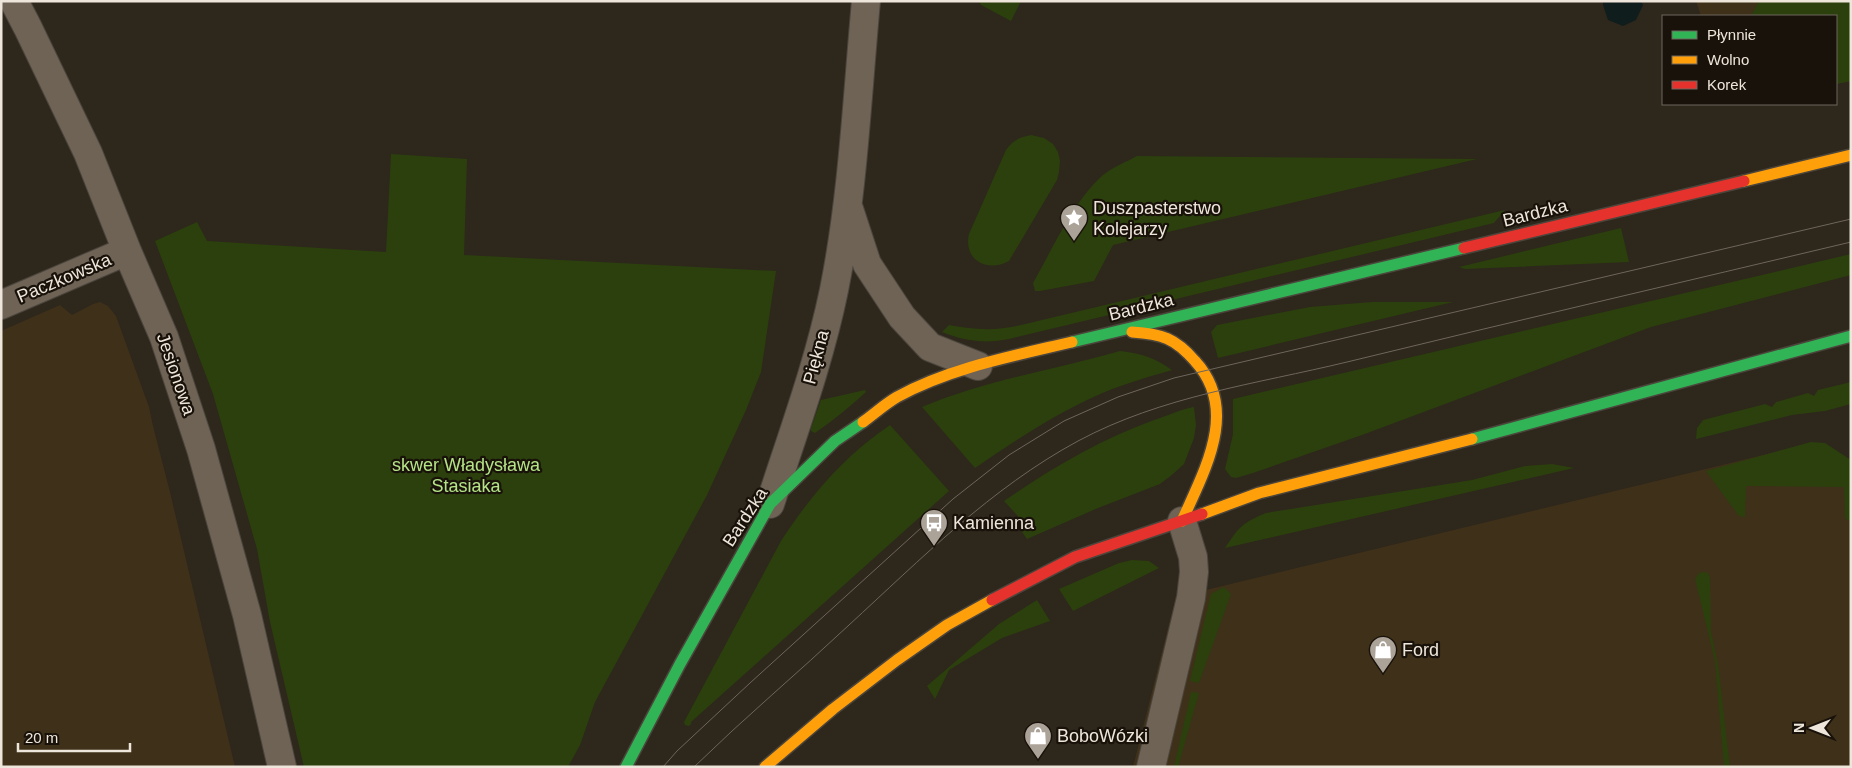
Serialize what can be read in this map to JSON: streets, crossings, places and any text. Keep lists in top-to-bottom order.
{
  "streets": {
    "street": [
      "Bardzka",
      "Paczkowska",
      "Piękna",
      "Jesionowa"
    ]
  },
  "crossings": [
    ["Bardzka", "Piękna"],
    ["Paczkowska", "Jesionowa"]
  ],
  "parks": ["skwer Władysława Stasiaka"],
  "places": {
    "place": ["Duszpasterstwo Kolejarzy"],
    "bus stop": ["Kamienna"],
    "shop": ["Ford", "BoboWózki"]
  },
  "legend": ["Płynnie", "Wolno", "Korek"],
  "scale_bar": "20 m",
  "north": "left"
}
